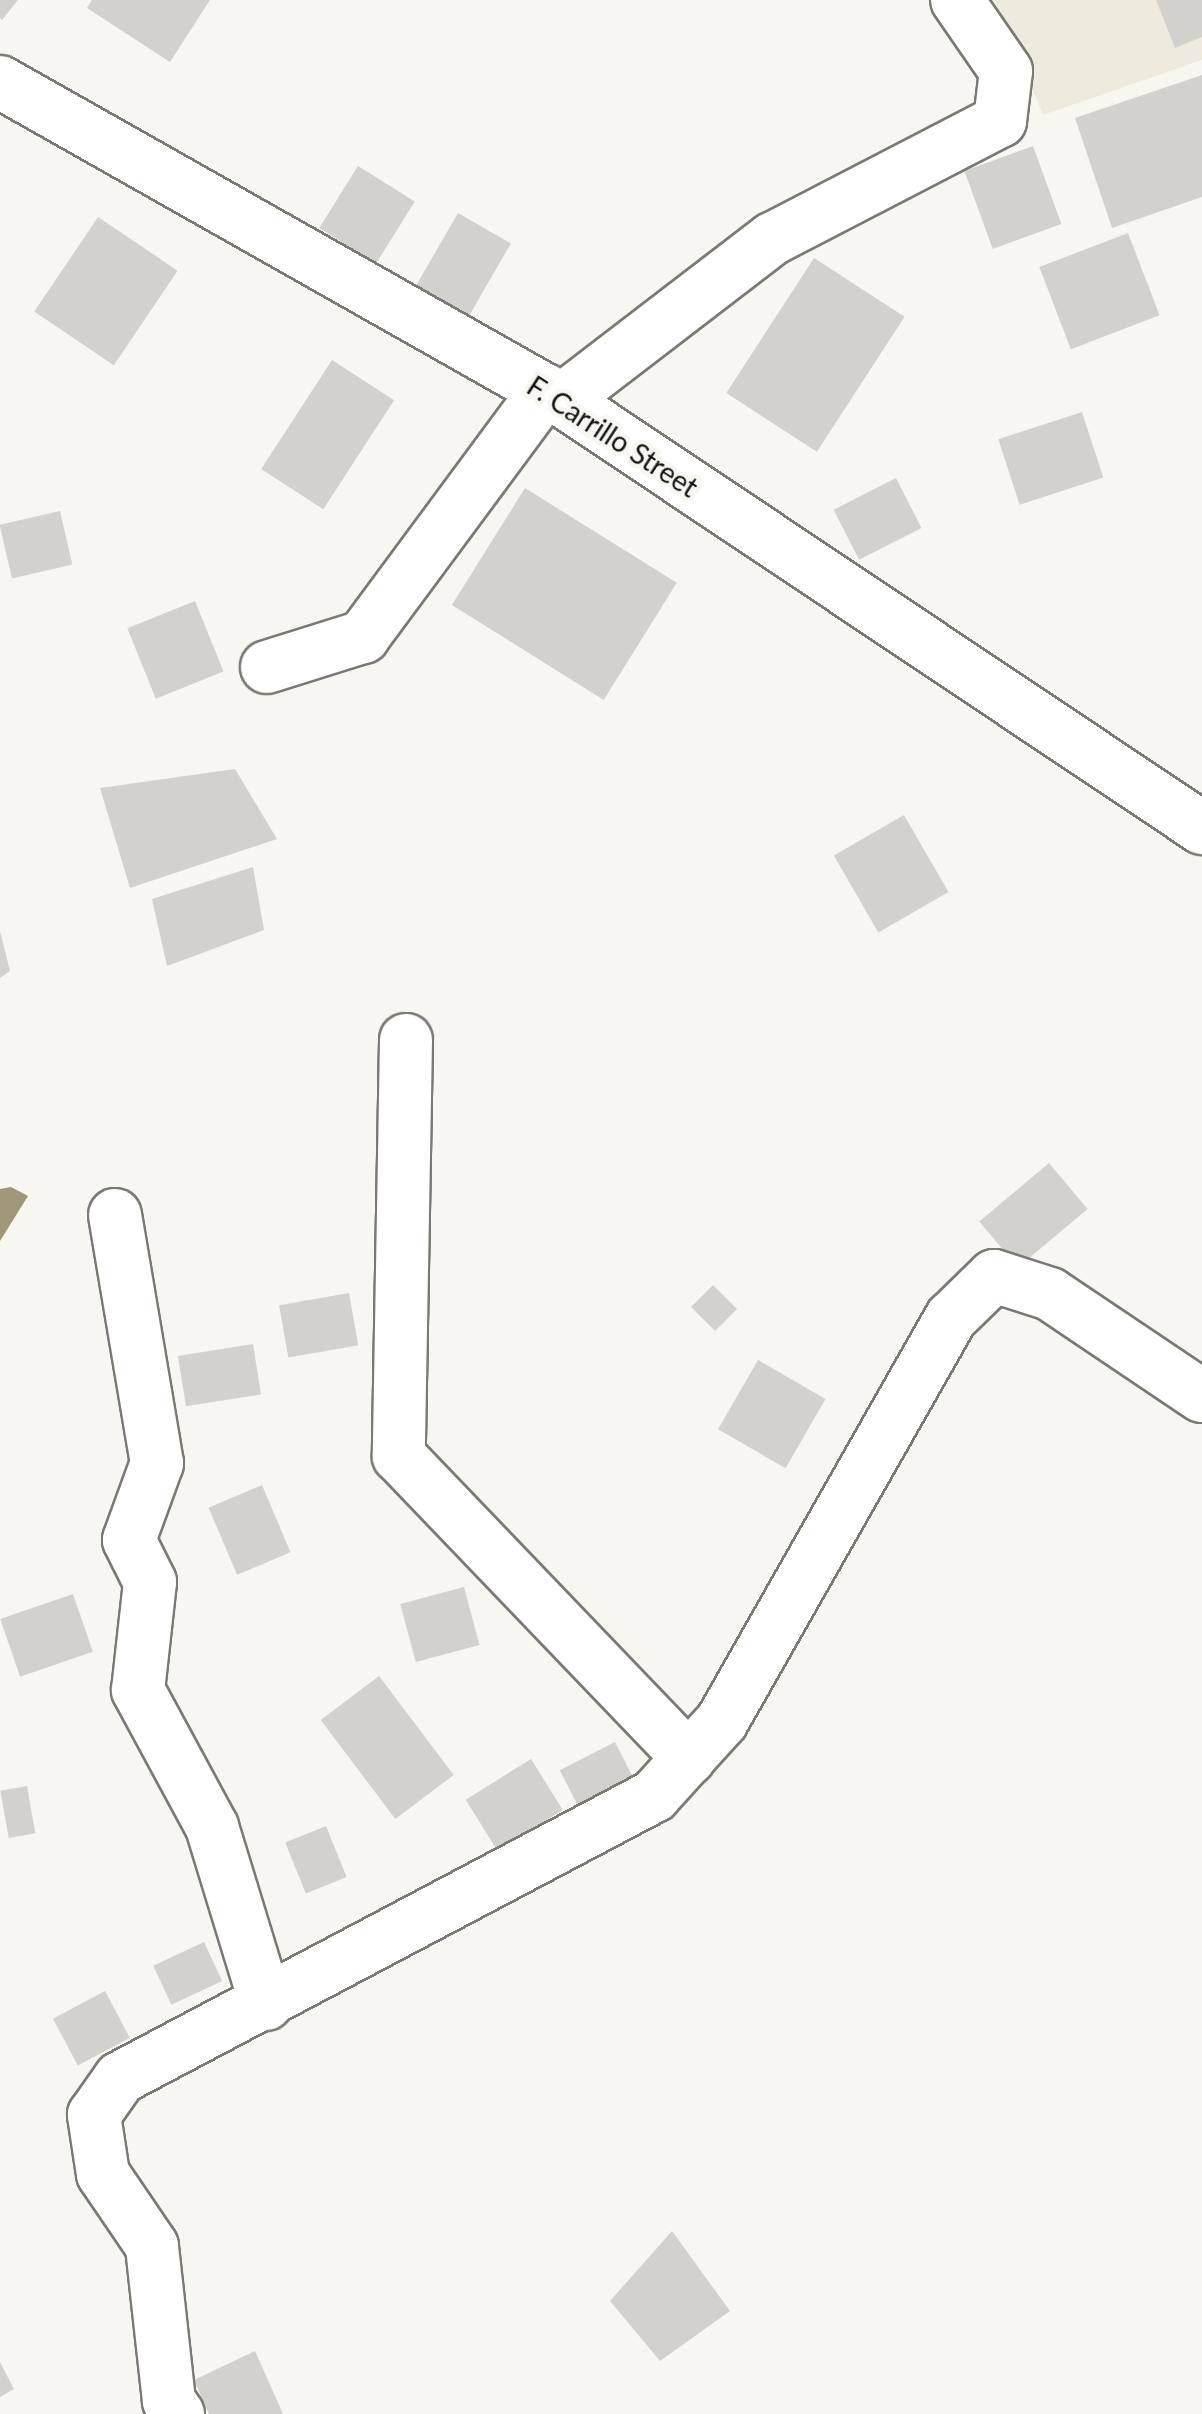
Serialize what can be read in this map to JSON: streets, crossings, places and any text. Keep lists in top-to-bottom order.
{
  "streets": {
    "street": ["F. Carrillo Street"]
  }
}
